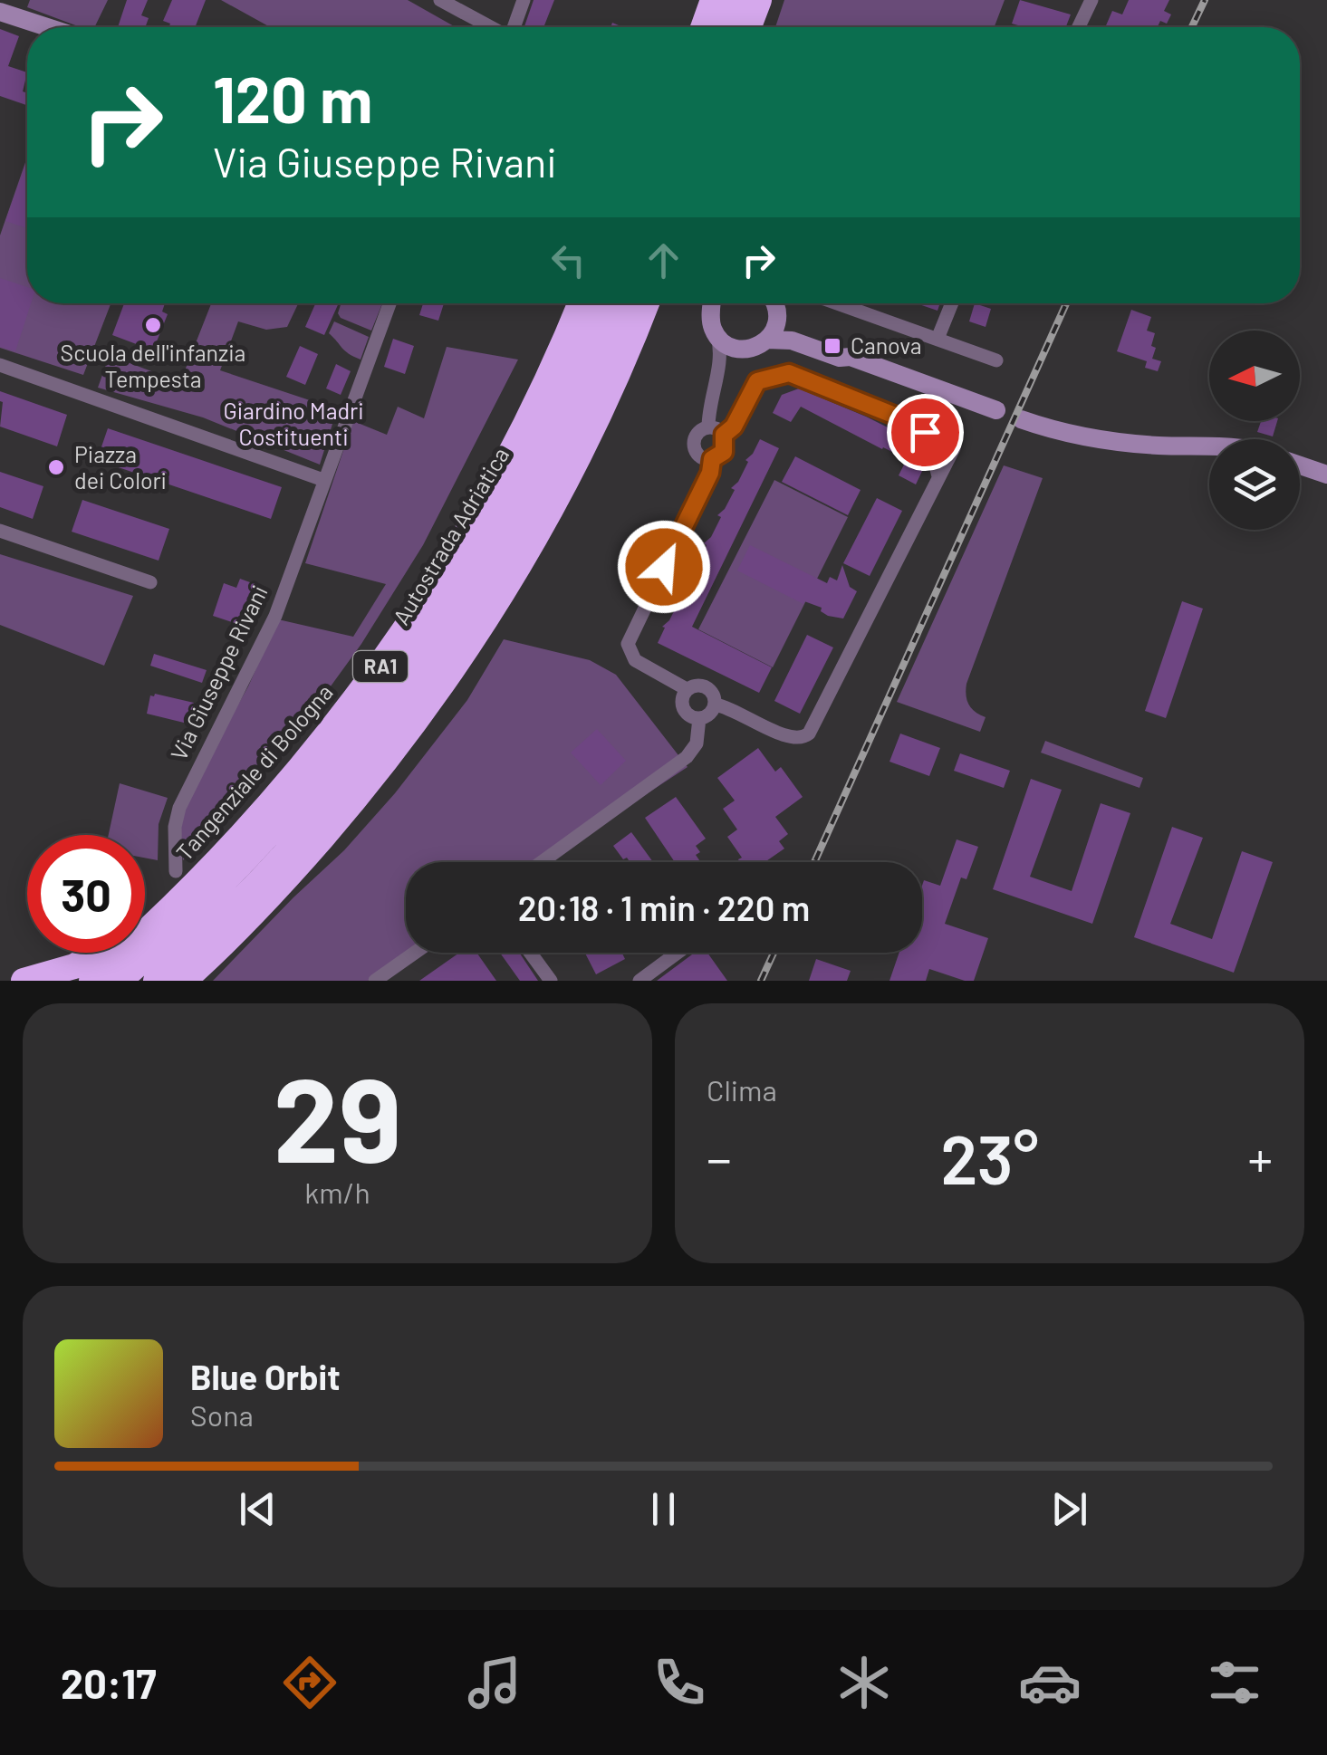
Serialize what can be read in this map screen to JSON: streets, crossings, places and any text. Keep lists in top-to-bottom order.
{
  "streets": {
    "highway": ["Autostrada Adriatica", "RA1", "Tangenziale di Bologna"],
    "street": ["Via Giuseppe Rivani"]
  },
  "parks": ["Giardino Madri Costituenti"],
  "places": {
    "other": ["Scuola dell'infanzia Tempesta", "Piazza dei Colori"],
    "transit": ["Canova"]
  },
  "north": "left",
  "page": {
    "turn": ["120 m", "Via Giuseppe Rivani"],
    "limit": "30",
    "trip": "20:18 · 1 min · 220 m",
    "tile": [
      ["29", "km/h"],
      "Clima"
    ],
    "heat": ["−", "23°", "+"],
    "song": ["Blue Orbit", "Sona"],
    "tabs": "20:17"
  }
}
